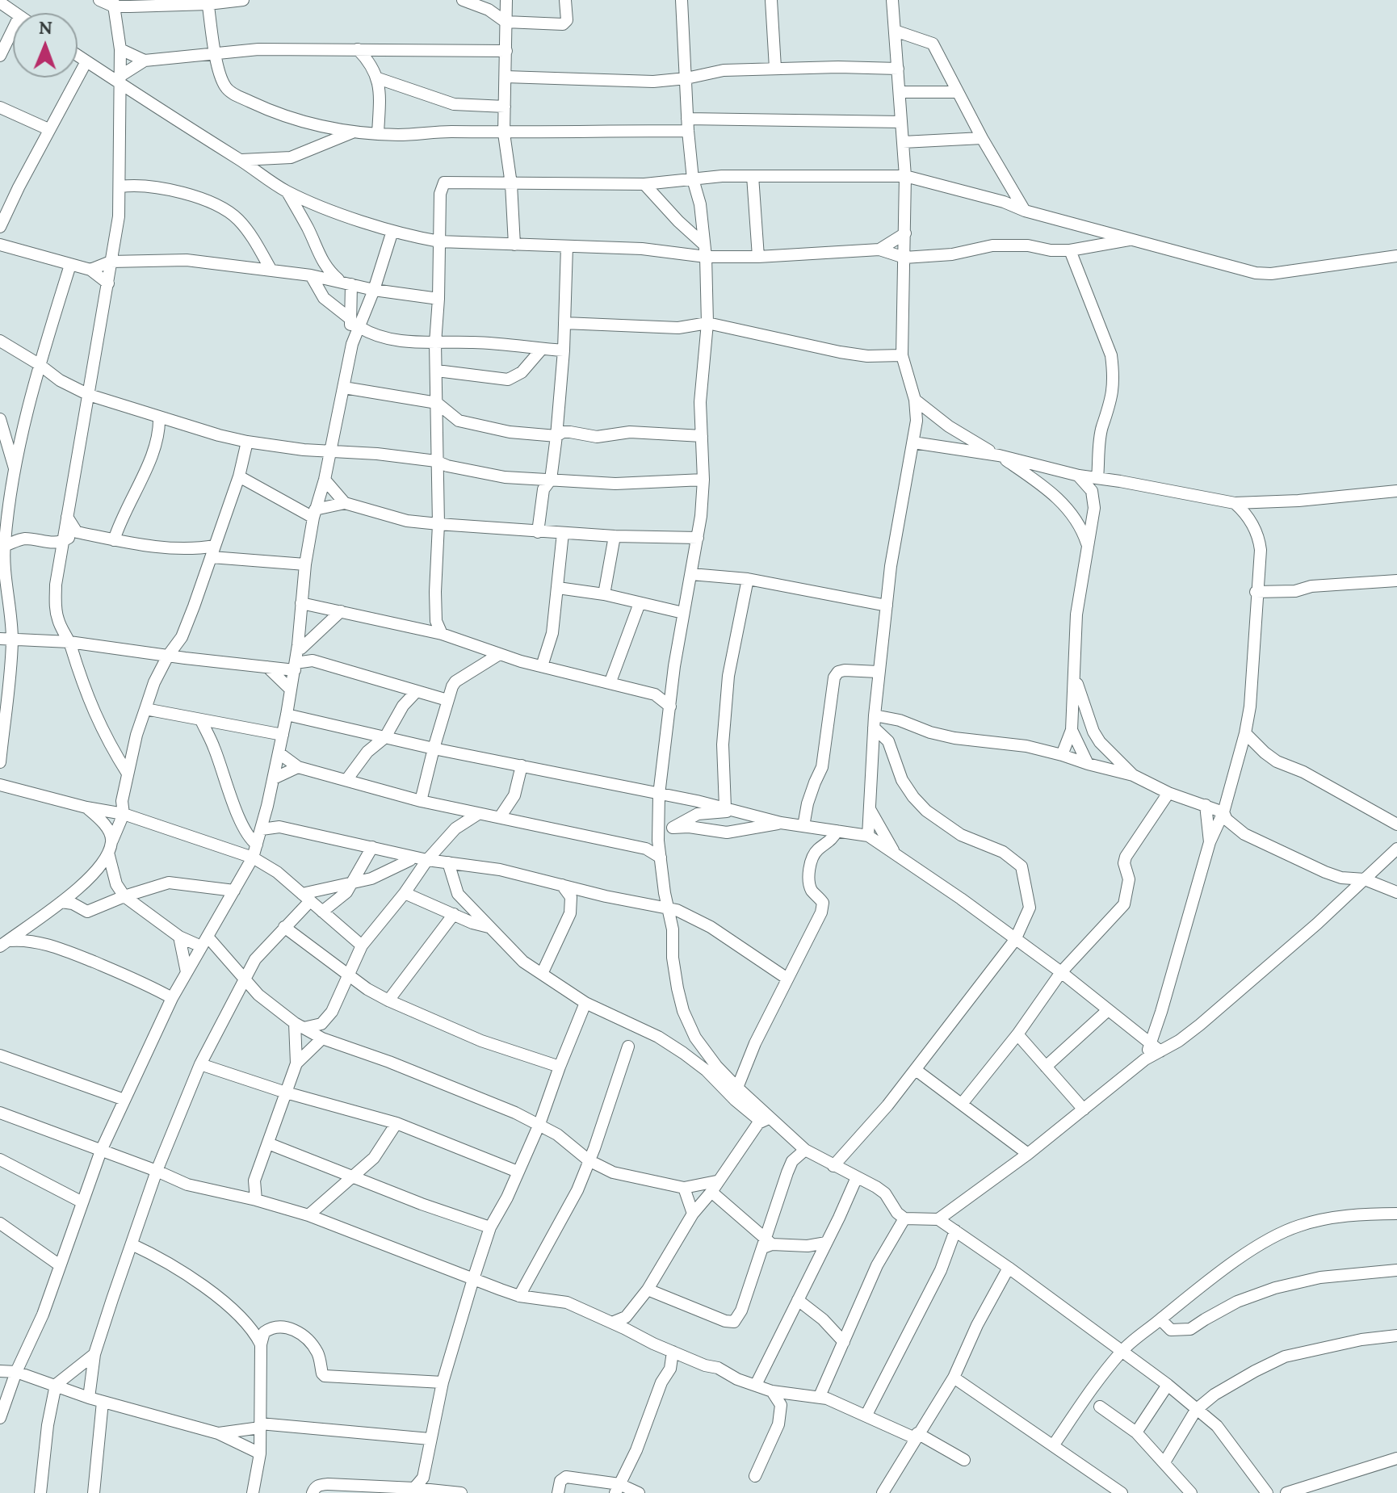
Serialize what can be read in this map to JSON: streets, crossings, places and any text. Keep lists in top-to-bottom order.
{
  "north": "top"
}
